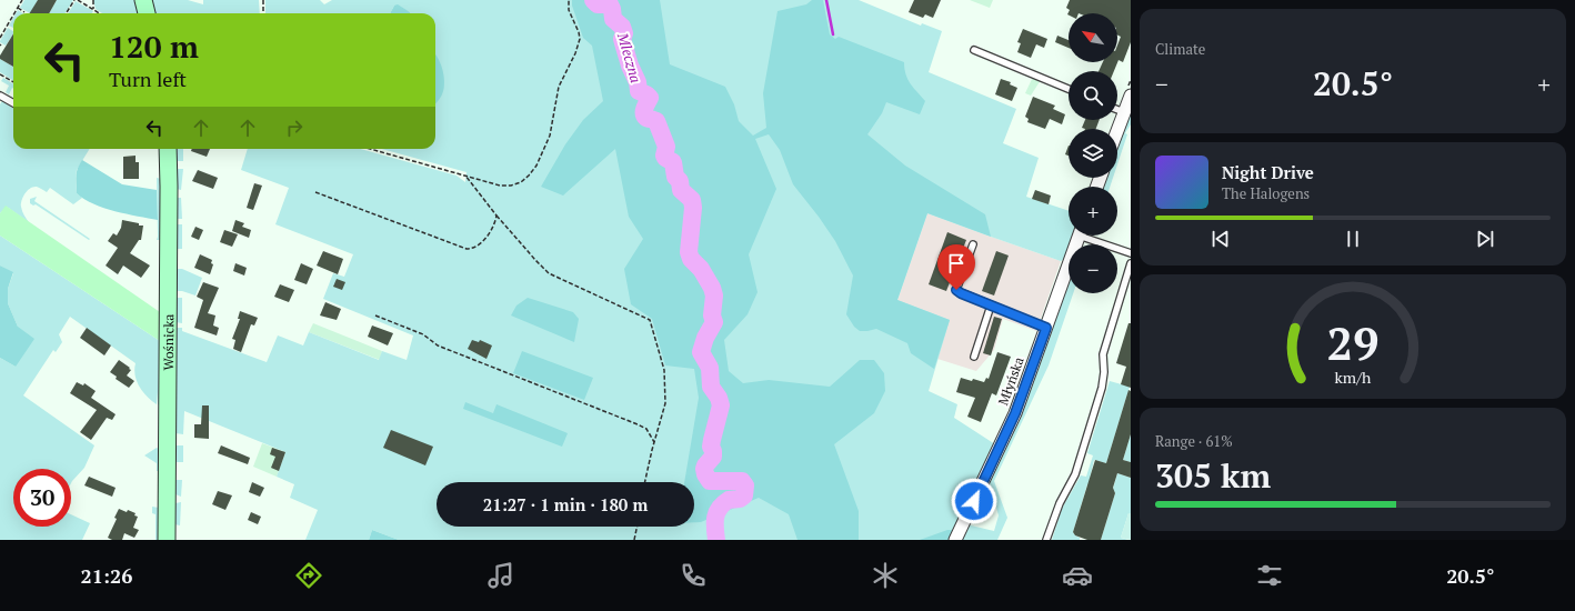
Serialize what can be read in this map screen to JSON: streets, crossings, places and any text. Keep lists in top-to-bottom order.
{
  "streets": {
    "street": ["Wośnicka", "Młyńska"]
  },
  "water": ["Mleczna"],
  "north": "top left",
  "page": {
    "tile": [
      "Climate",
      ["Range · 61%", "305 km"]
    ],
    "map_buttons": ["+", "−"],
    "turn": ["120 m", "Turn left"],
    "heat": ["−", "20.5°", "+"],
    "song": ["Night Drive", "The Halogens"],
    "limit": "30",
    "trip": "21:27 · 1 min · 180 m",
    "tabs": ["21:26", "20.5°"],
    "gauge": ["29", "km/h"]
  }
}
